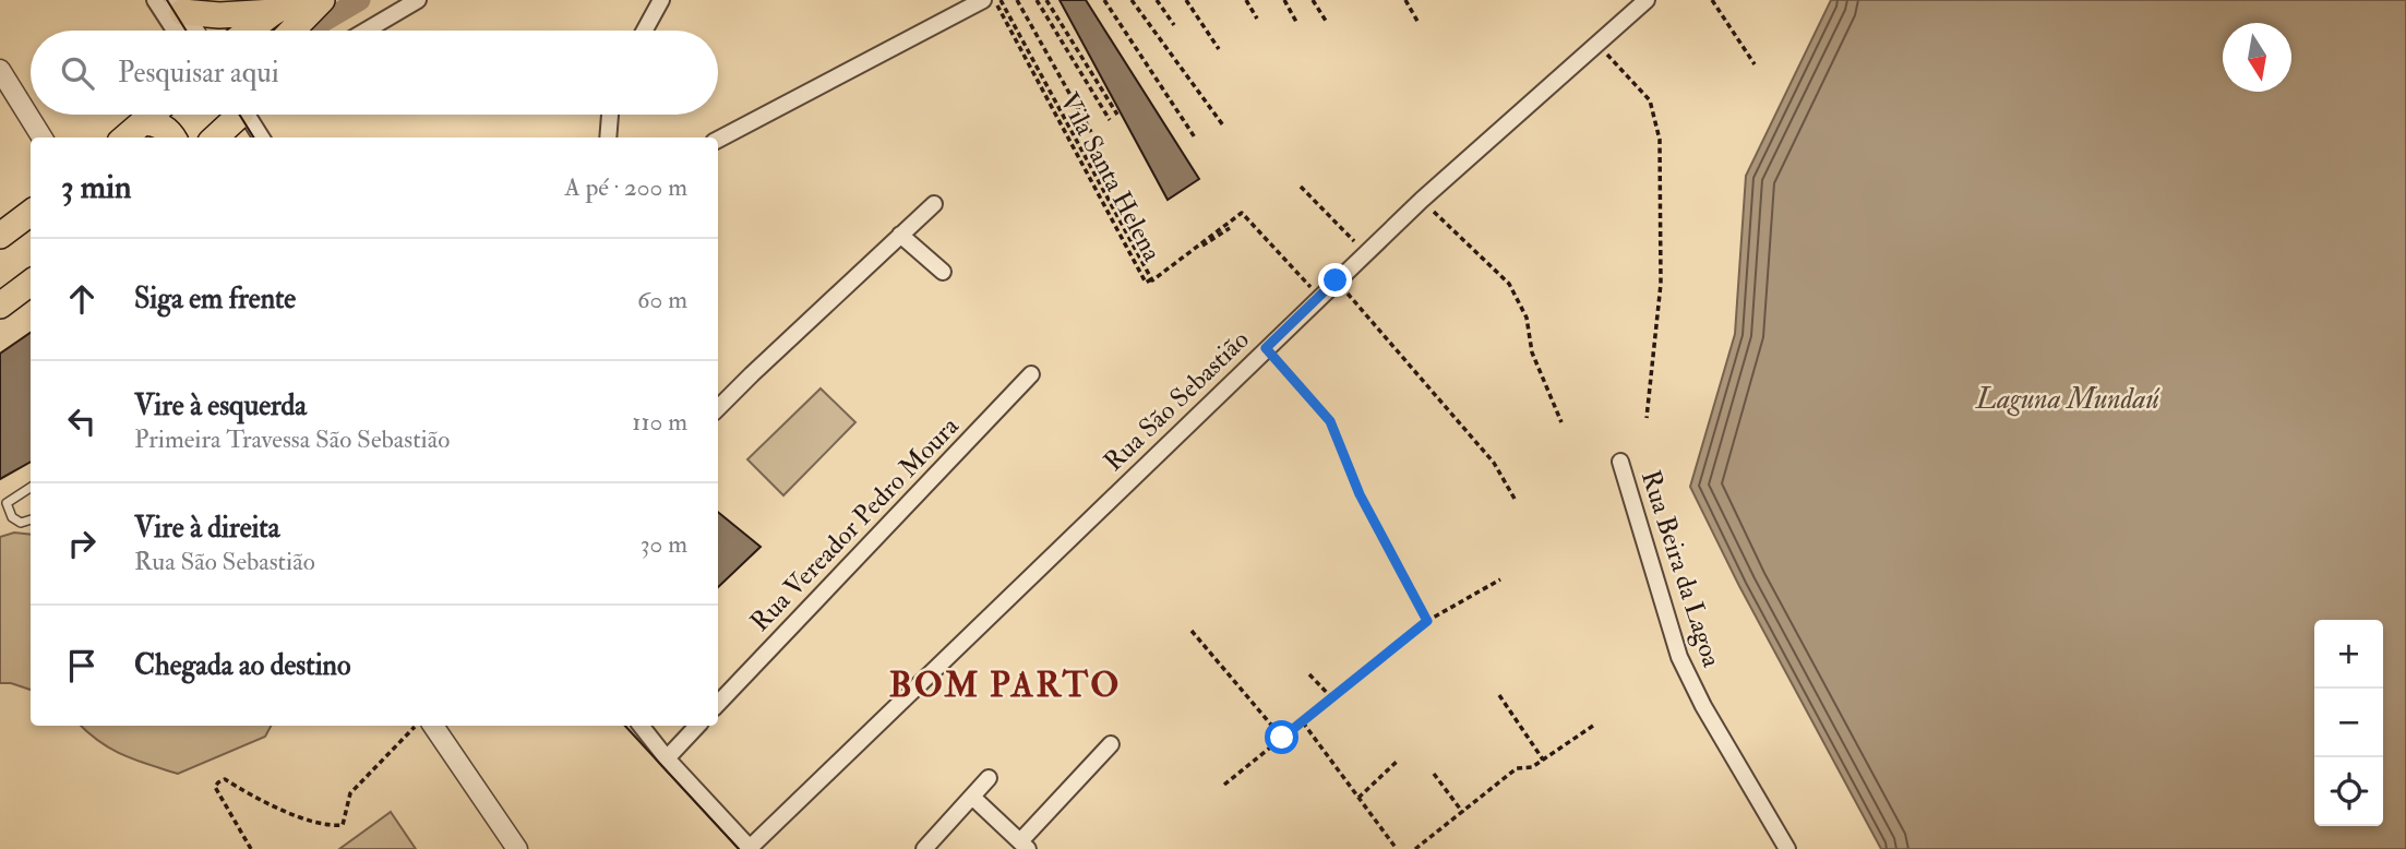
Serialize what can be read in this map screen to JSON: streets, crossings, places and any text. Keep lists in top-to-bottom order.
{
  "streets": {
    "street": ["Rua São Sebastião", "Rua Vereador Pedro Moura", "Rua Beira da Lagoa"],
    "path": ["Vila Santa Helena"]
  },
  "districts": ["BOM PARTO"],
  "water": ["Laguna Mundaú"],
  "north": "bottom",
  "page": {
    "search": "Pesquisar aqui",
    "heading": ["3 min", "A pé · 200 m"],
    "list": [
      ["Siga em frente", "60 m"],
      ["Vire à esquerda", "Primeira Travessa São Sebastião", "110 m"],
      ["Vire à direita", "Rua São Sebastião", "30 m"],
      "Chegada ao destino"
    ],
    "map_buttons": ["+", "−"]
  }
}
